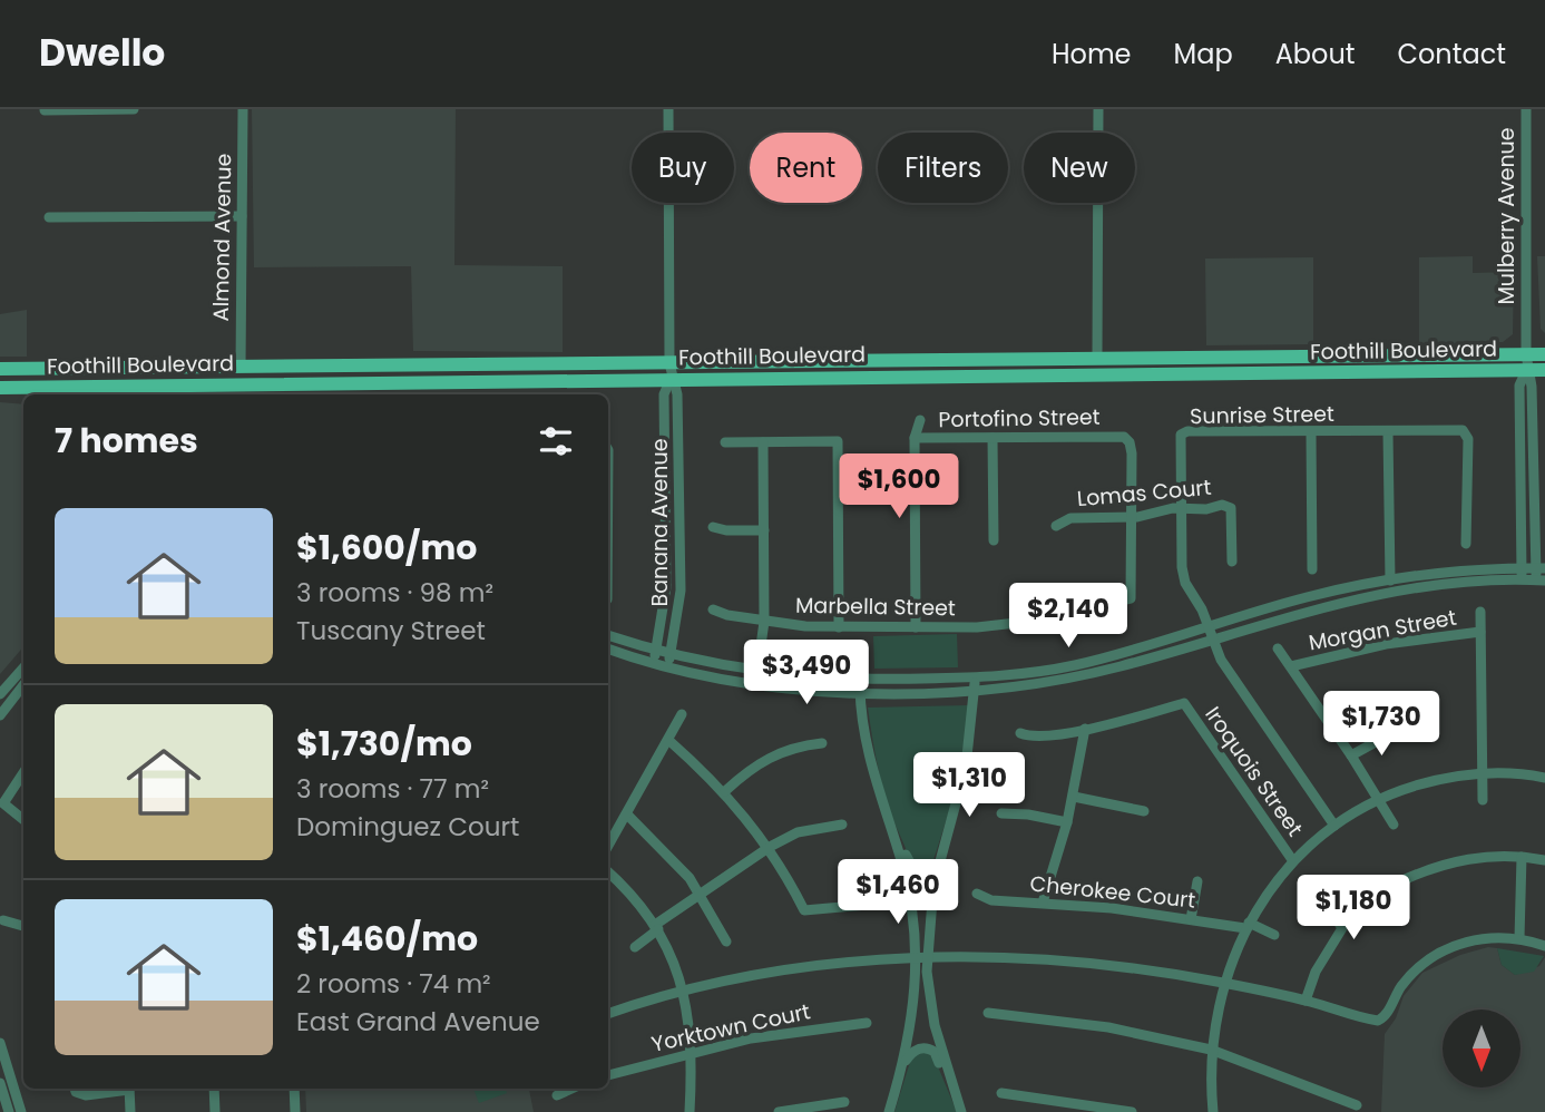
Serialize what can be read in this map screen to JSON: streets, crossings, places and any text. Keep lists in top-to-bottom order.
{
  "streets": {
    "main road": ["Foothill Boulevard"],
    "street": [
      "Mulberry Avenue",
      "Almond Avenue",
      "Sunrise Street",
      "Portofino Street",
      "Lomas Court",
      "Banana Avenue",
      "Marbella Street",
      "Morgan Street",
      "Iroquois Street",
      "Cherokee Court",
      "Yorktown Court"
    ]
  },
  "crossings": [
    ["Mulberry Avenue", "Foothill Boulevard"],
    ["Almond Avenue", "Foothill Boulevard"],
    ["Foothill Boulevard", "Banana Avenue"],
    ["Sunrise Street", "Lomas Court"],
    ["Portofino Street", "Lomas Court"],
    ["Portofino Street", "Marbella Street"],
    ["Lomas Court", "Marbella Street"]
  ],
  "north": "bottom",
  "page": {
    "header": "Dwello",
    "nav": [
      "Home",
      "Map",
      "About",
      "Contact"
    ],
    "chip": [
      "Buy",
      "Rent",
      "Filters",
      "New"
    ],
    "heading": "7 homes",
    "price": [
      "$1,600",
      "$2,140",
      "$3,490",
      "$1,730",
      "$1,310",
      "$1,460",
      "$1,180"
    ],
    "list": [
      {
        "name": "$1,600/mo",
        "note": "3 rooms · 98 m² · Tuscany Street"
      },
      {
        "name": "$1,730/mo",
        "note": "3 rooms · 77 m² · Dominguez Court"
      },
      {
        "name": "$1,460/mo",
        "note": "2 rooms · 74 m² · East Grand Avenue"
      }
    ]
  }
}
